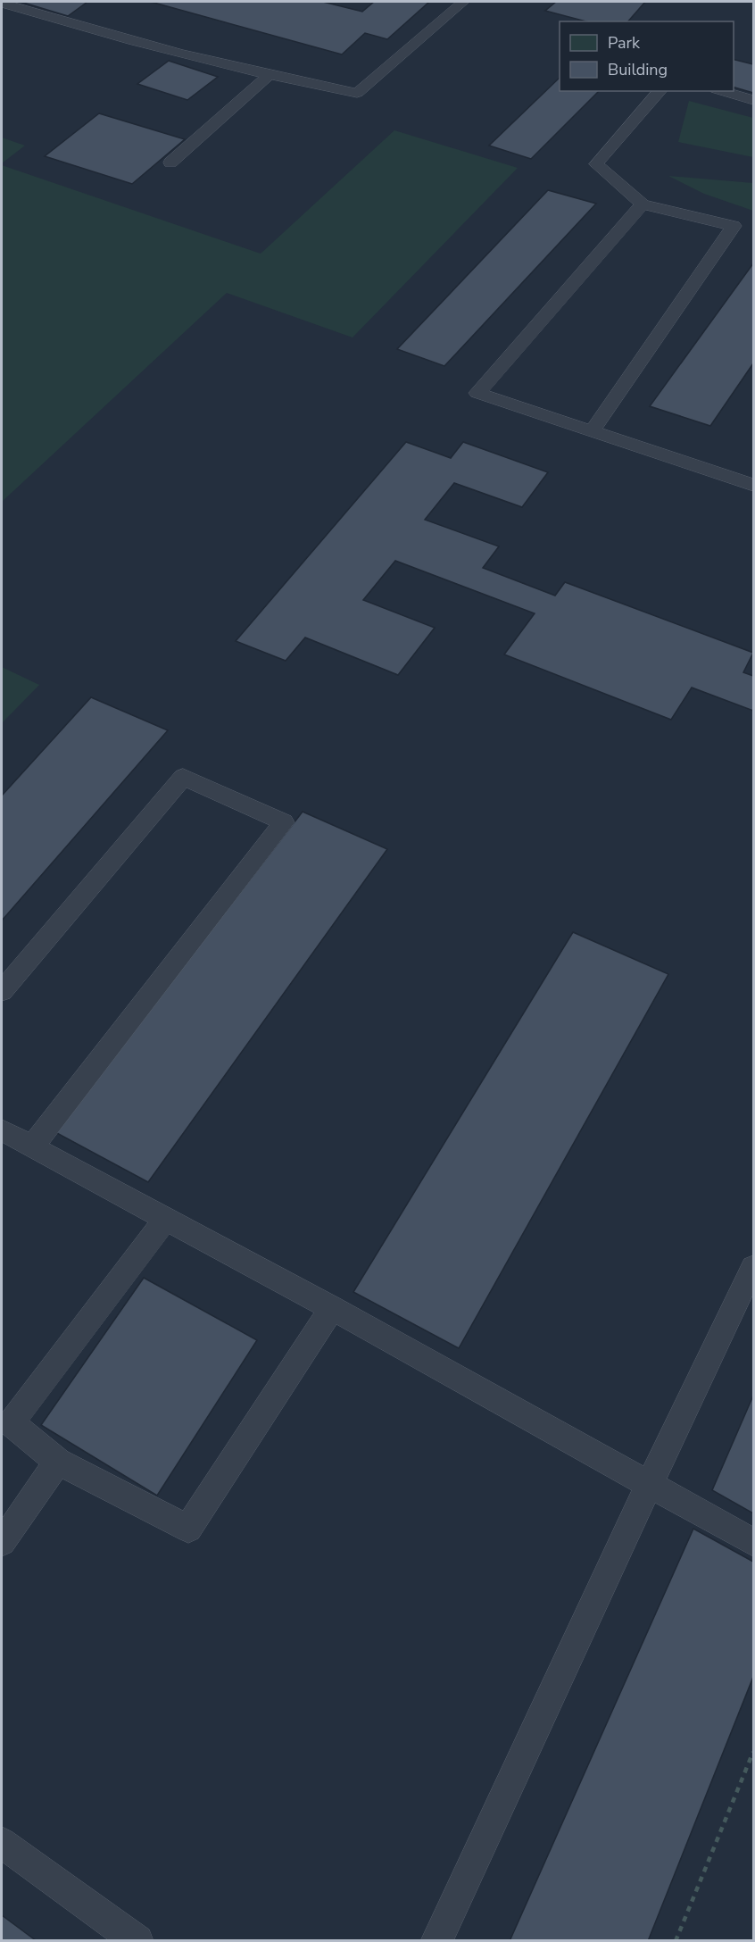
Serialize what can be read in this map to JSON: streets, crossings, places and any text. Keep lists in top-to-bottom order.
{
  "legend": ["Park", "Building"]
}
